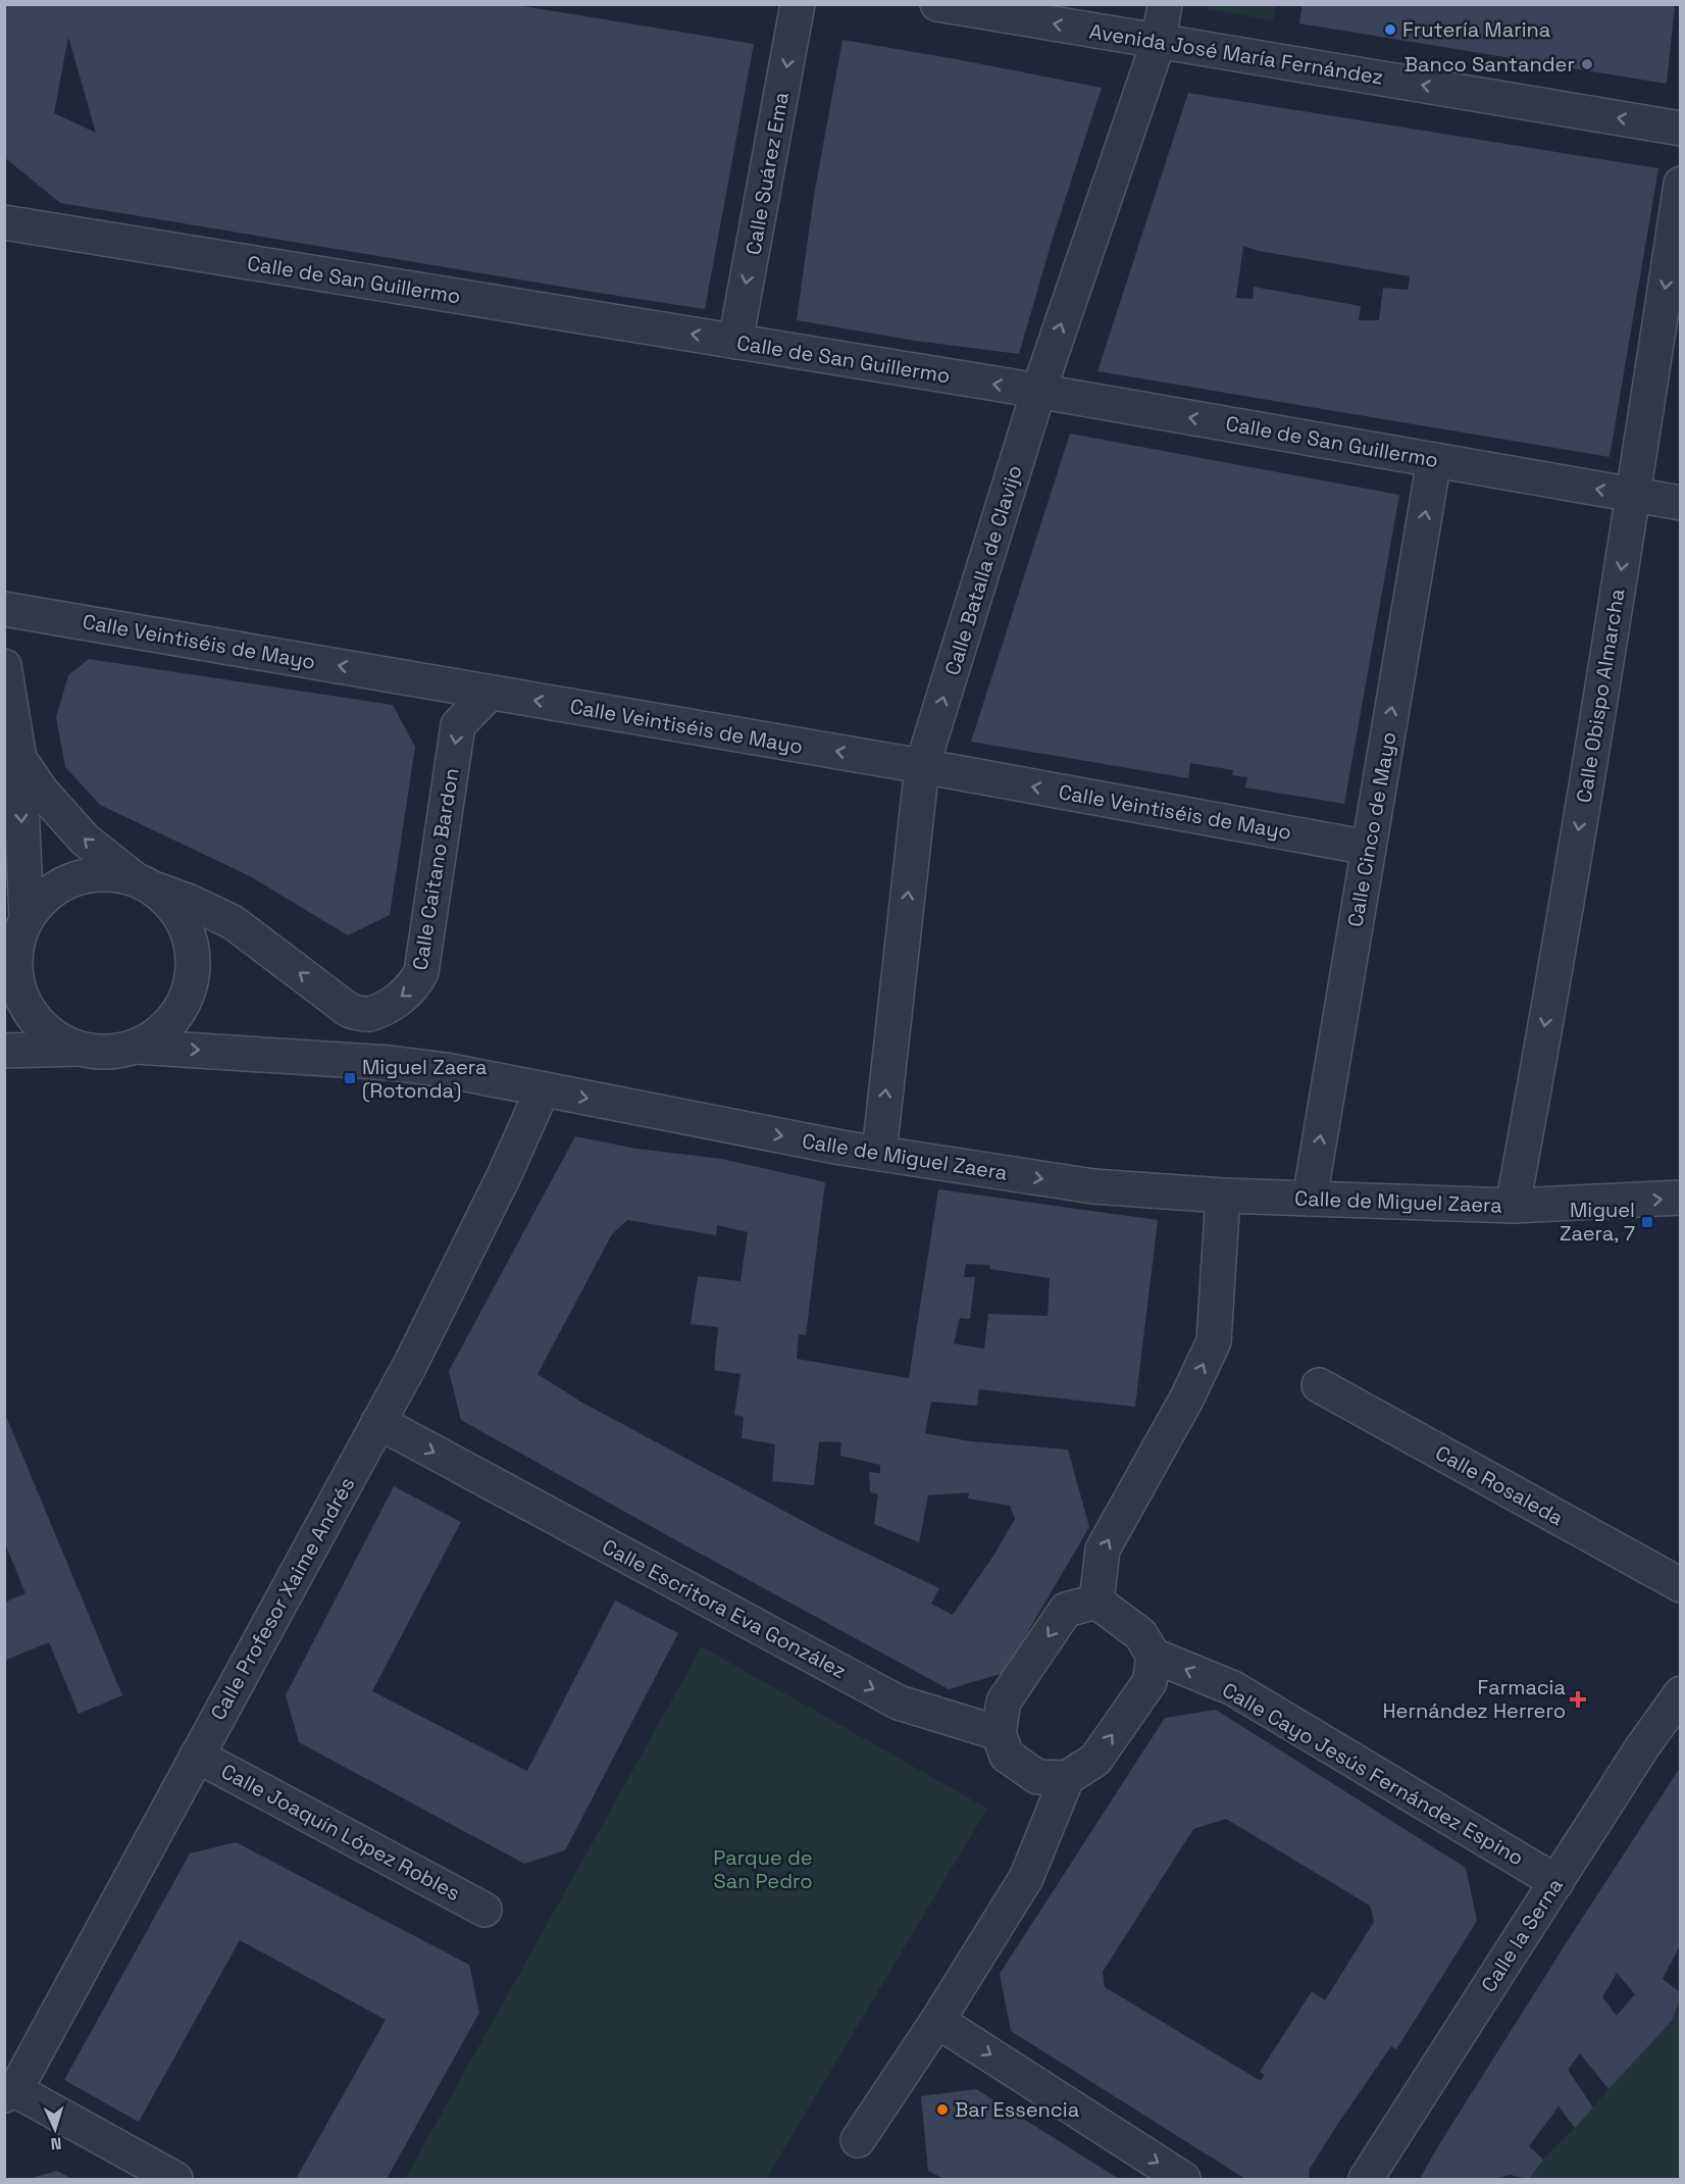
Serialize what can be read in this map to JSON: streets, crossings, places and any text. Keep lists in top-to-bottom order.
{
  "streets": {
    "street": [
      "Avenida José María Fernández",
      "Calle Suárez Ema",
      "Calle de San Guillermo",
      "Calle Batalla de Clavijo",
      "Calle Veintiséis de Mayo",
      "Calle Obispo Almarcha",
      "Calle Cinco de Mayo",
      "Calle Caitano Bardon",
      "Calle de Miguel Zaera",
      "Calle Rosaleda",
      "Calle Profesor Xaime Andrés",
      "Calle Escritora Eva González",
      "Calle Cayo Jesús Fernández Espino",
      "Calle Joaquín López Robles",
      "Calle la Serna"
    ]
  },
  "crossings": [
    ["Avenida José María Fernández", "Calle Batalla de Clavijo"],
    ["Calle Suárez Ema", "Calle de San Guillermo"],
    ["Calle de San Guillermo", "Calle Batalla de Clavijo"],
    ["Calle de San Guillermo", "Calle Obispo Almarcha"],
    ["Calle de San Guillermo", "Calle Cinco de Mayo"],
    ["Calle Batalla de Clavijo", "Calle Veintiséis de Mayo"],
    ["Calle Batalla de Clavijo", "Calle de Miguel Zaera"],
    ["Calle Veintiséis de Mayo", "Calle Cinco de Mayo"],
    ["Calle Veintiséis de Mayo", "Calle Caitano Bardon"],
    ["Calle Obispo Almarcha", "Calle de Miguel Zaera"],
    ["Calle Cinco de Mayo", "Calle de Miguel Zaera"],
    ["Calle Caitano Bardon", "Calle de Miguel Zaera"],
    ["Calle de Miguel Zaera", "Calle Profesor Xaime Andrés"],
    ["Calle Profesor Xaime Andrés", "Calle Escritora Eva González"],
    ["Calle Profesor Xaime Andrés", "Calle Joaquín López Robles"],
    ["Calle Escritora Eva González", "Calle Cayo Jesús Fernández Espino"],
    ["Calle Cayo Jesús Fernández Espino", "Calle la Serna"]
  ],
  "one_way": [
    "Avenida José María Fernández",
    "Calle Suárez Ema",
    "Calle de San Guillermo",
    "Calle Batalla de Clavijo",
    "Calle Veintiséis de Mayo",
    "Calle Obispo Almarcha",
    "Calle Cinco de Mayo",
    "Calle de Miguel Zaera",
    "Calle Escritora Eva González",
    "Calle Cayo Jesús Fernández Espino"
  ],
  "parks": ["Parque de San Pedro"],
  "places": {
    "other": ["Frutería Marina", "Banco Santander", "Bar Essencia"],
    "transit": ["Miguel Zaera (Rotonda)", "Miguel Zaera, 7"],
    "health": ["Farmacia Hernández Herrero"]
  },
  "north": "bottom"
}
